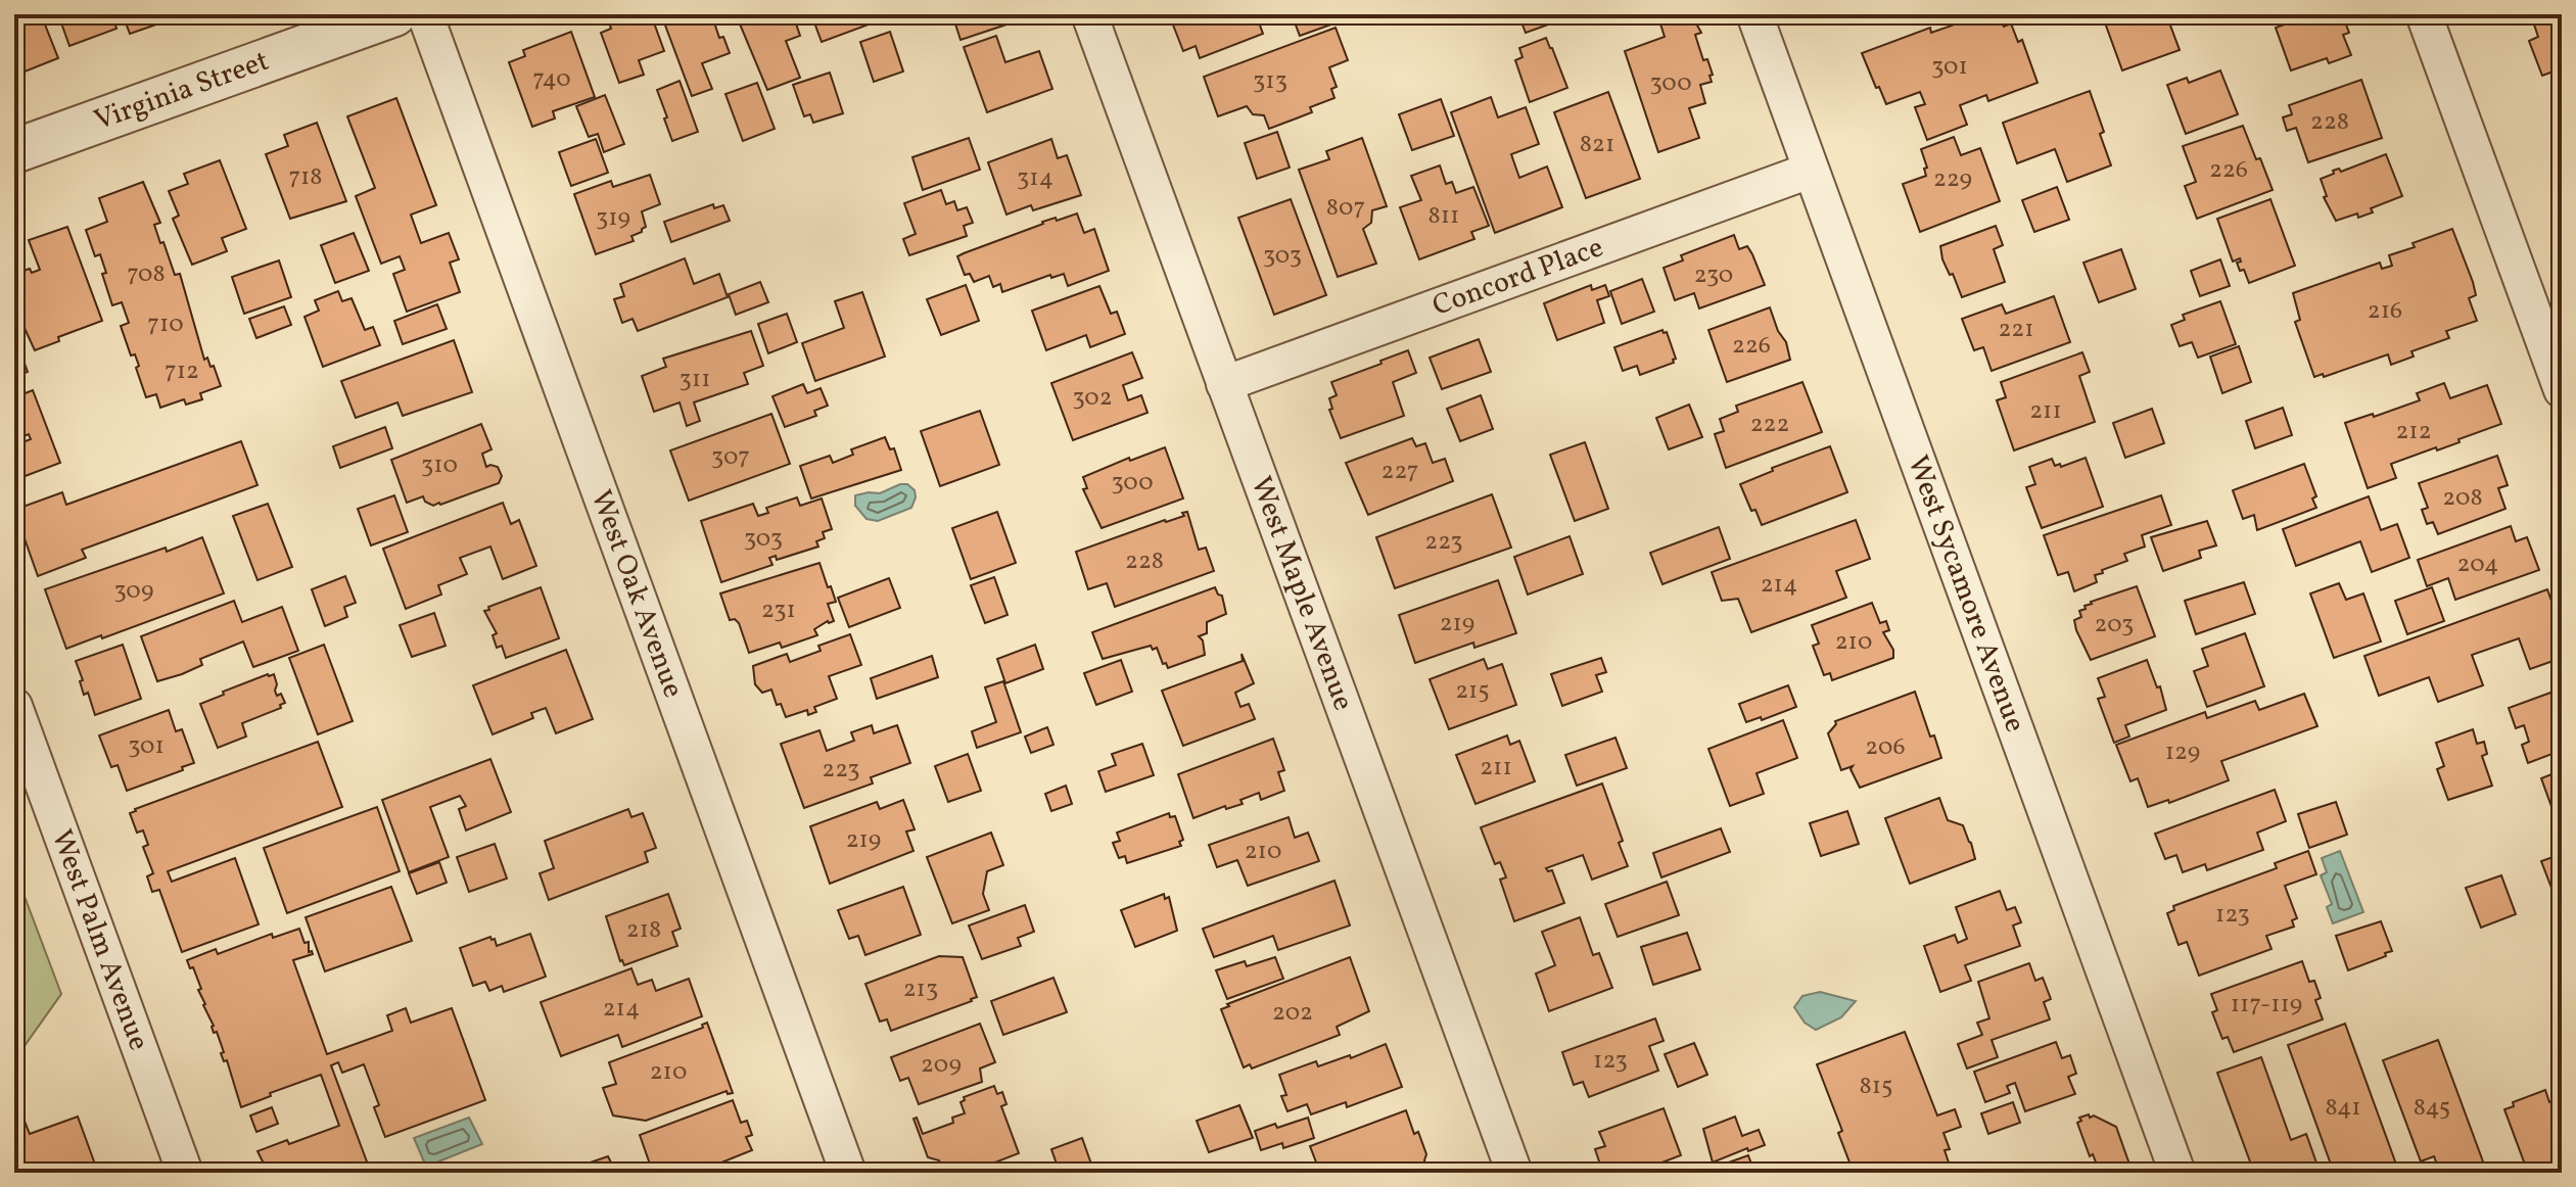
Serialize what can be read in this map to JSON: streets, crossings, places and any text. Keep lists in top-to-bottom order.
{
  "streets": {
    "street": [
      "Virginia Street",
      "Concord Place",
      "West Oak Avenue",
      "West Maple Avenue",
      "West Sycamore Avenue",
      "West Palm Avenue"
    ]
  },
  "crossings": [
    ["Concord Place", "West Maple Avenue"],
    ["Concord Place", "West Sycamore Avenue"]
  ],
  "house_numbers": [
    "301",
    "740",
    "313",
    "300",
    "228",
    "821",
    "226",
    "718",
    "314",
    "229",
    "807",
    "811",
    "319",
    "303",
    "708",
    "230",
    "216",
    "710",
    "221",
    "226",
    "712",
    "311",
    "302",
    "211",
    "222",
    "212",
    "307",
    "310",
    "227",
    "300",
    "208",
    "303",
    "223",
    "228",
    "204",
    "214",
    "309",
    "231",
    "219",
    "203",
    "210",
    "215",
    "301",
    "206",
    "129",
    "211",
    "223",
    "219",
    "210",
    "123",
    "218",
    "213",
    "117-119",
    "214",
    "202",
    "123",
    "209",
    "210",
    "815",
    "841",
    "845"
  ]
}
